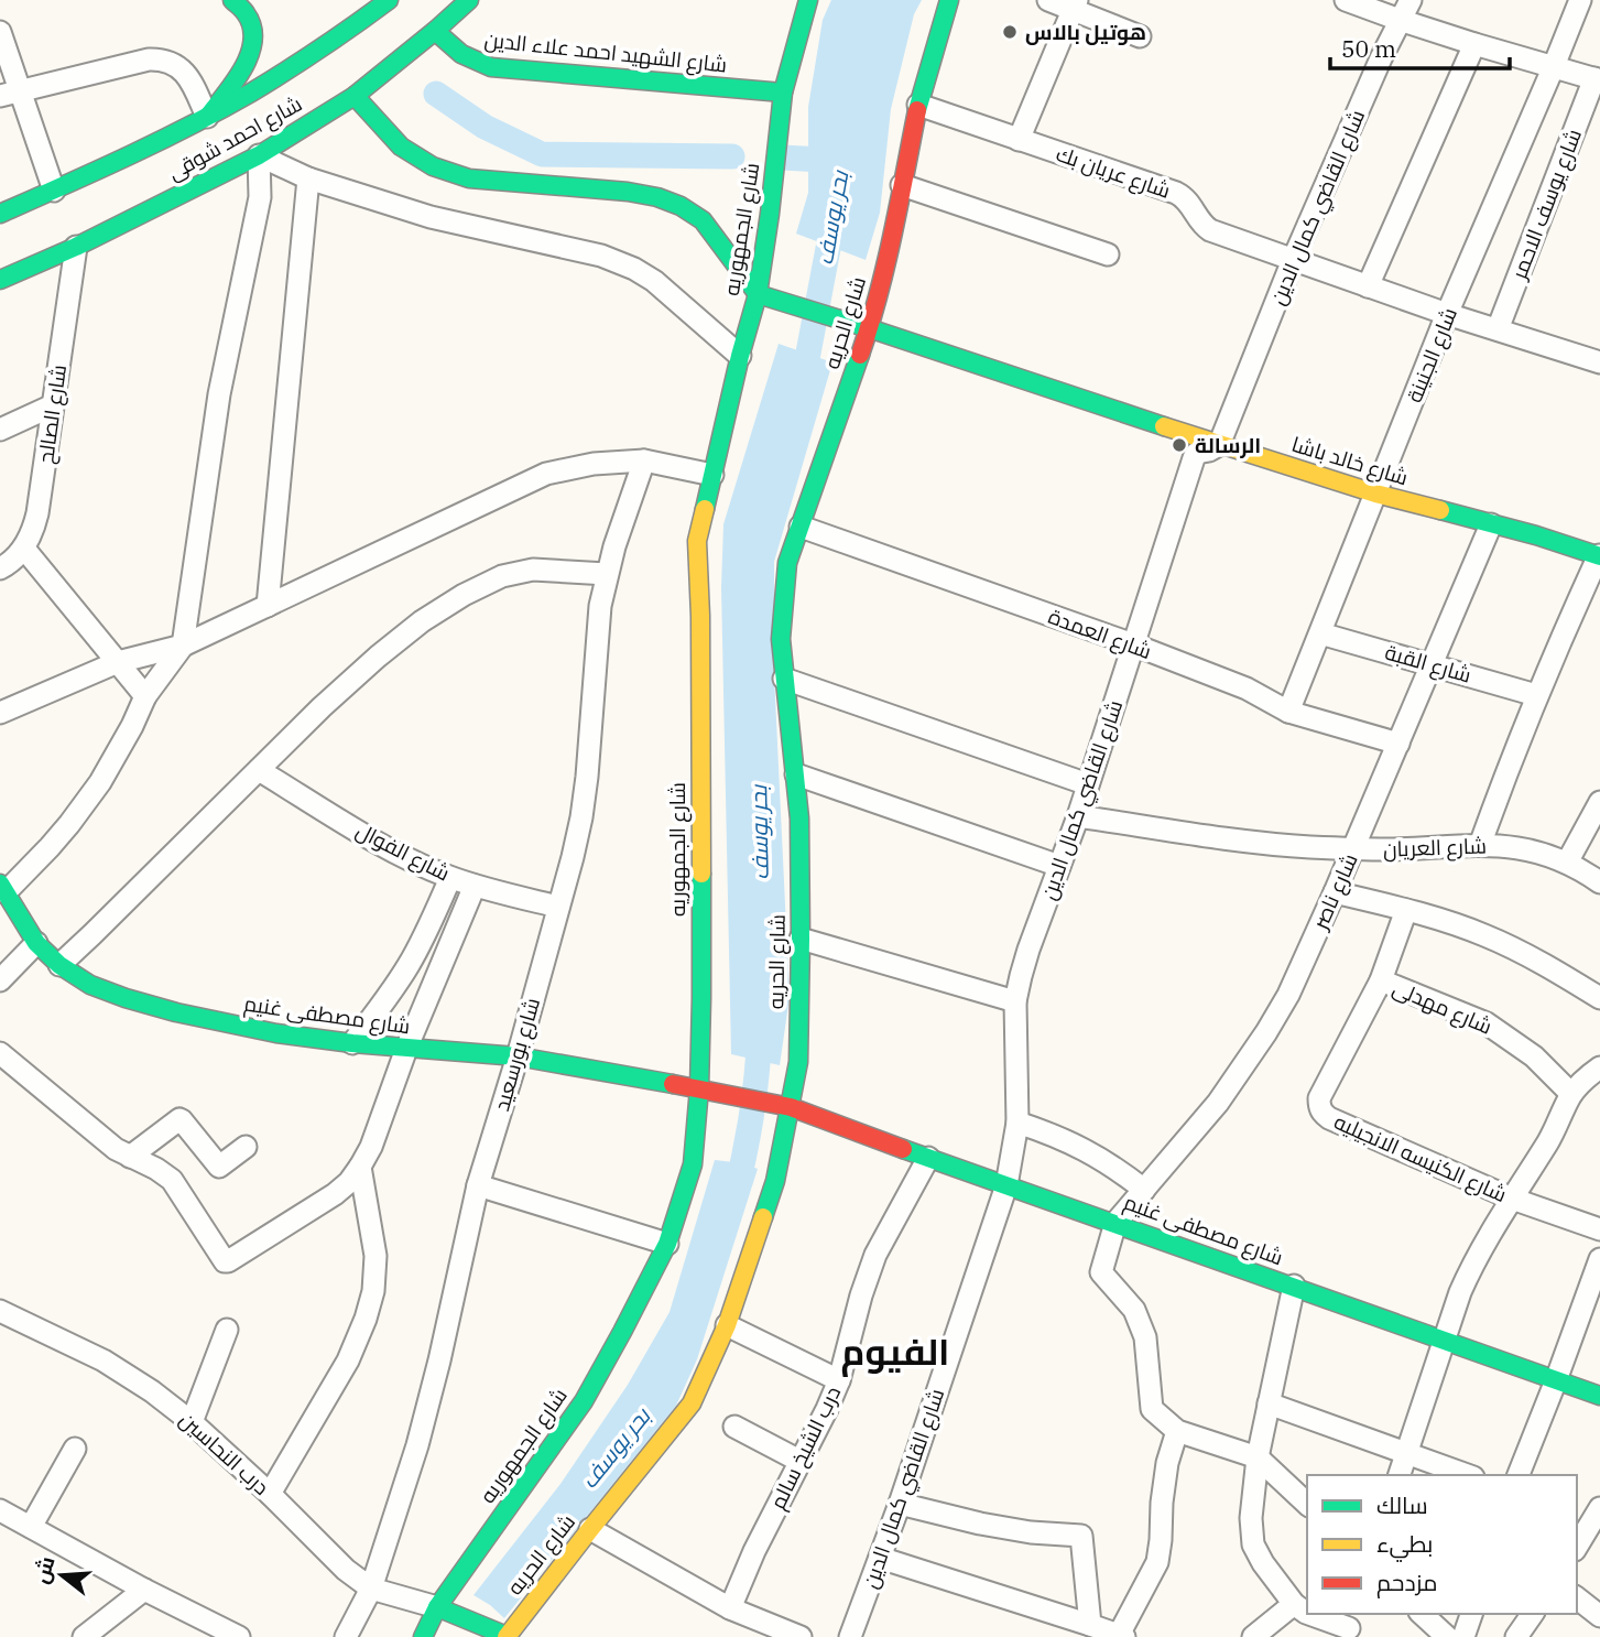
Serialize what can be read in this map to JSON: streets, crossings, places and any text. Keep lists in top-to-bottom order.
{
  "streets": {
    "street": [
      "شارع الشهيد احمد علاء الدين",
      "شارع احمد شوقى",
      "شارع عريان بك",
      "شارع يوسف الاحمر",
      "شارع القاضي كمال الدين",
      "شارع الجمهوريه",
      "شارع الحريه",
      "شارع الجنينة",
      "شارع الصالح",
      "شارع خالد باشا",
      "شارع العمدة",
      "شارع القبة",
      "شارع العريان",
      "شارع الفوال",
      "شارع ناصر",
      "شارع مهدلى",
      "شارع مصطفى غنيم",
      "شارع بورسعيد",
      "شارع الكنيسه الانجيليه",
      "درب الشيخ سالم",
      "درب النحاسين"
    ]
  },
  "crossings": [
    ["شارع الشهيد احمد علاء الدين", "شارع احمد شوقى"],
    ["شارع الشهيد احمد علاء الدين", "شارع الجمهوريه"],
    ["شارع احمد شوقى", "شارع الصالح"],
    ["شارع عريان بك", "شارع يوسف الاحمر"],
    ["شارع عريان بك", "شارع القاضي كمال الدين"],
    ["شارع عريان بك", "شارع الحريه"],
    ["شارع عريان بك", "شارع الجنينة"],
    ["شارع القاضي كمال الدين", "شارع خالد باشا"],
    ["شارع القاضي كمال الدين", "شارع العمدة"],
    ["شارع القاضي كمال الدين", "شارع العريان"],
    ["شارع القاضي كمال الدين", "شارع مصطفى غنيم"],
    ["شارع الجمهوريه", "شارع خالد باشا"],
    ["شارع الجمهوريه", "شارع مصطفى غنيم"],
    ["شارع الجمهوريه", "درب النحاسين"],
    ["شارع الحريه", "شارع خالد باشا"],
    ["شارع الحريه", "شارع العمدة"],
    ["شارع الحريه", "شارع مصطفى غنيم"],
    ["شارع الجنينة", "شارع خالد باشا"],
    ["شارع الجنينة", "شارع العمدة"],
    ["شارع الجنينة", "شارع القبة"],
    ["شارع خالد باشا", "شارع ناصر"],
    ["شارع العمدة", "شارع ناصر"],
    ["شارع القبة", "شارع ناصر"],
    ["شارع العريان", "شارع ناصر"],
    ["شارع الفوال", "شارع بورسعيد"],
    ["شارع ناصر", "شارع مصطفى غنيم"],
    ["شارع مهدلى", "شارع الكنيسه الانجيليه"],
    ["شارع مصطفى غنيم", "شارع بورسعيد"],
    ["شارع مصطفى غنيم", "درب الشيخ سالم"],
    ["شارع بورسعيد", "درب النحاسين"]
  ],
  "districts": ["الفيوم"],
  "water": ["بحر يوسف"],
  "places": ["هوتيل بالاس", "الرسالة"],
  "legend": ["سالك", "بطيء", "مزدحم"],
  "scale_bar": "50 m",
  "north": "left"
}
